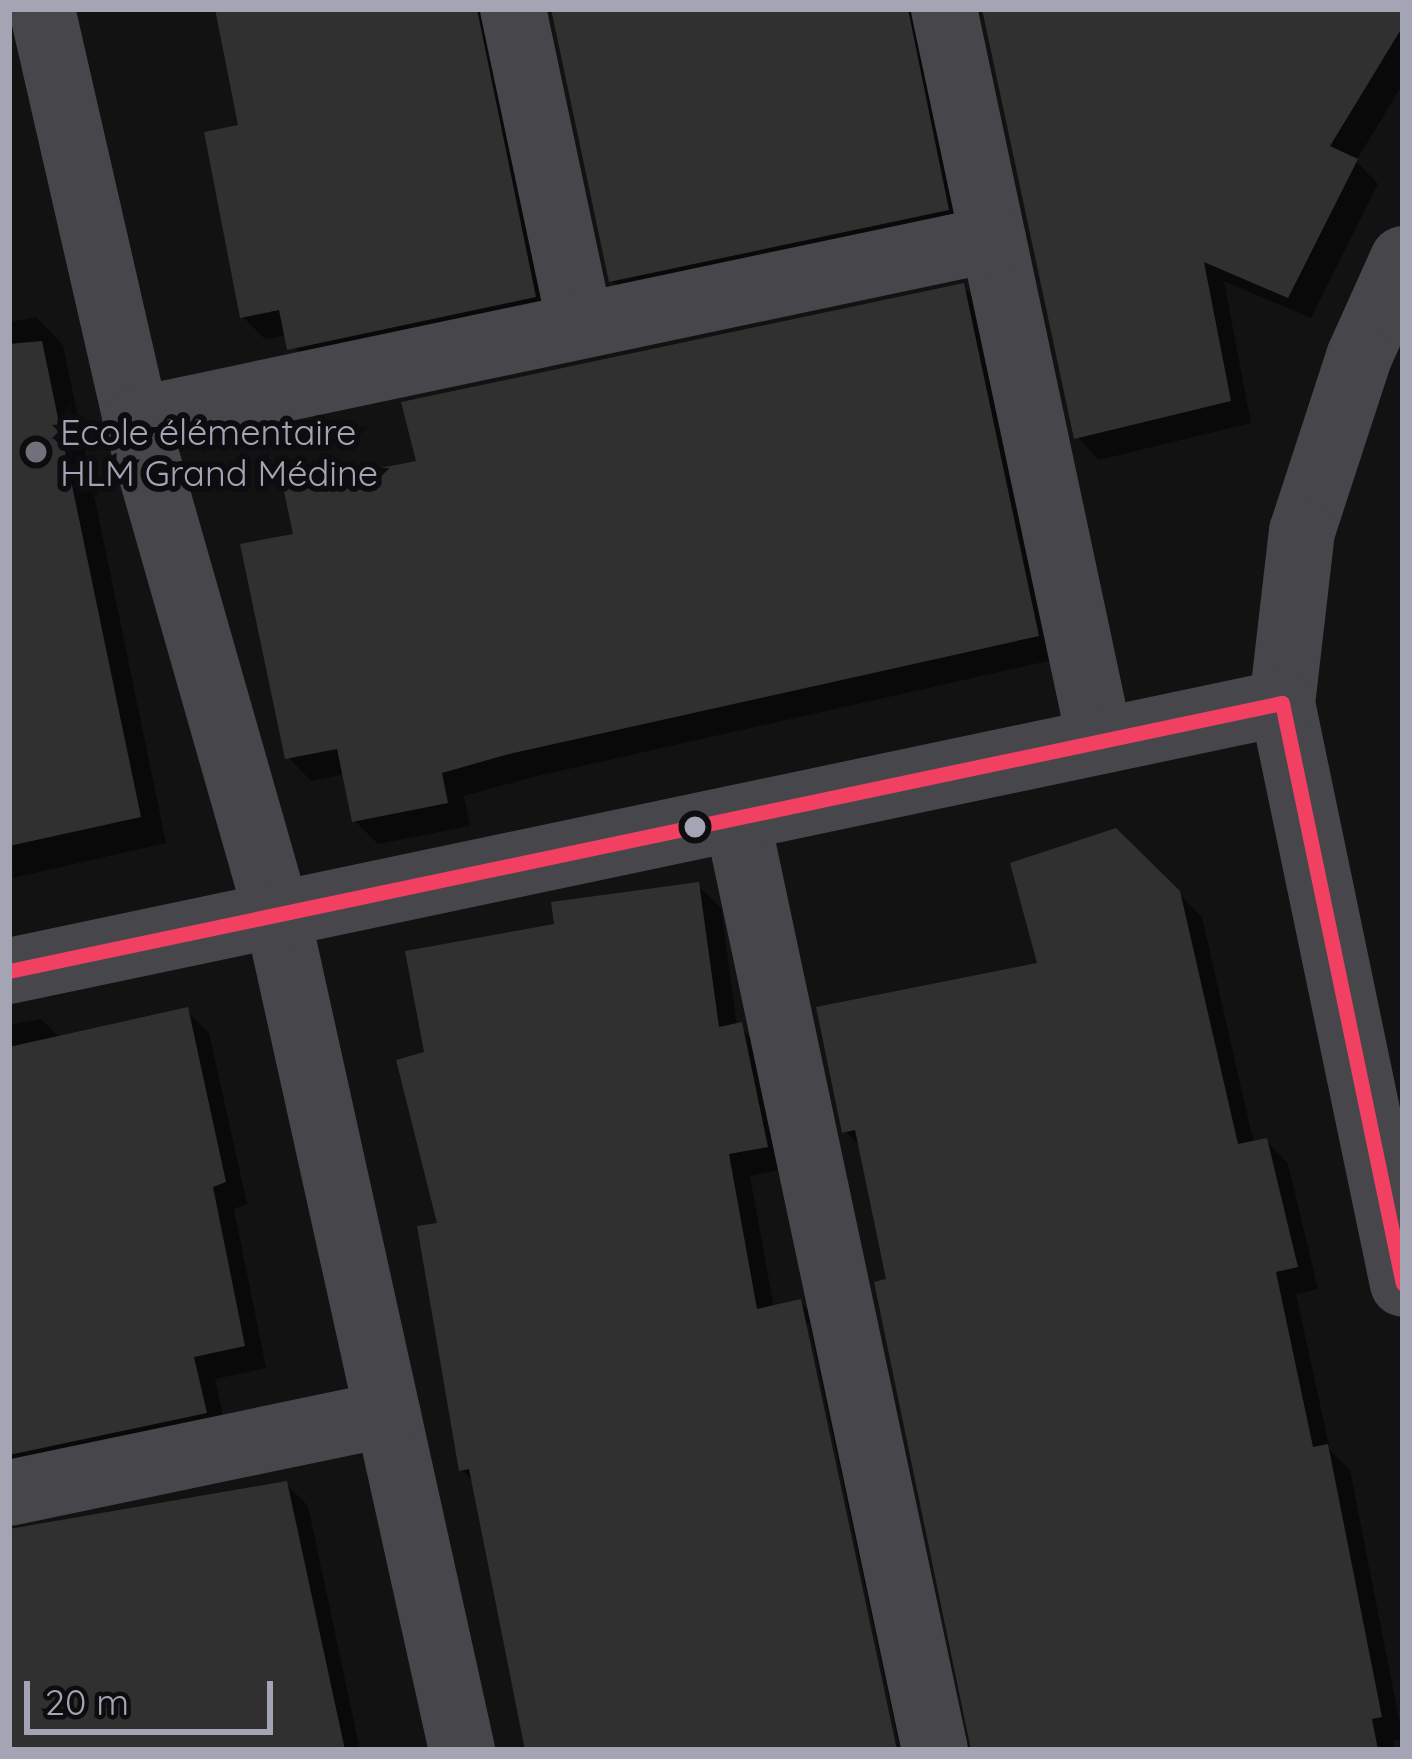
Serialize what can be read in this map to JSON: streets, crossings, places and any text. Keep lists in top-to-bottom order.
{
  "places": ["Ecole élémentaire HLM Grand Médine"],
  "scale_bar": "20 m"
}
